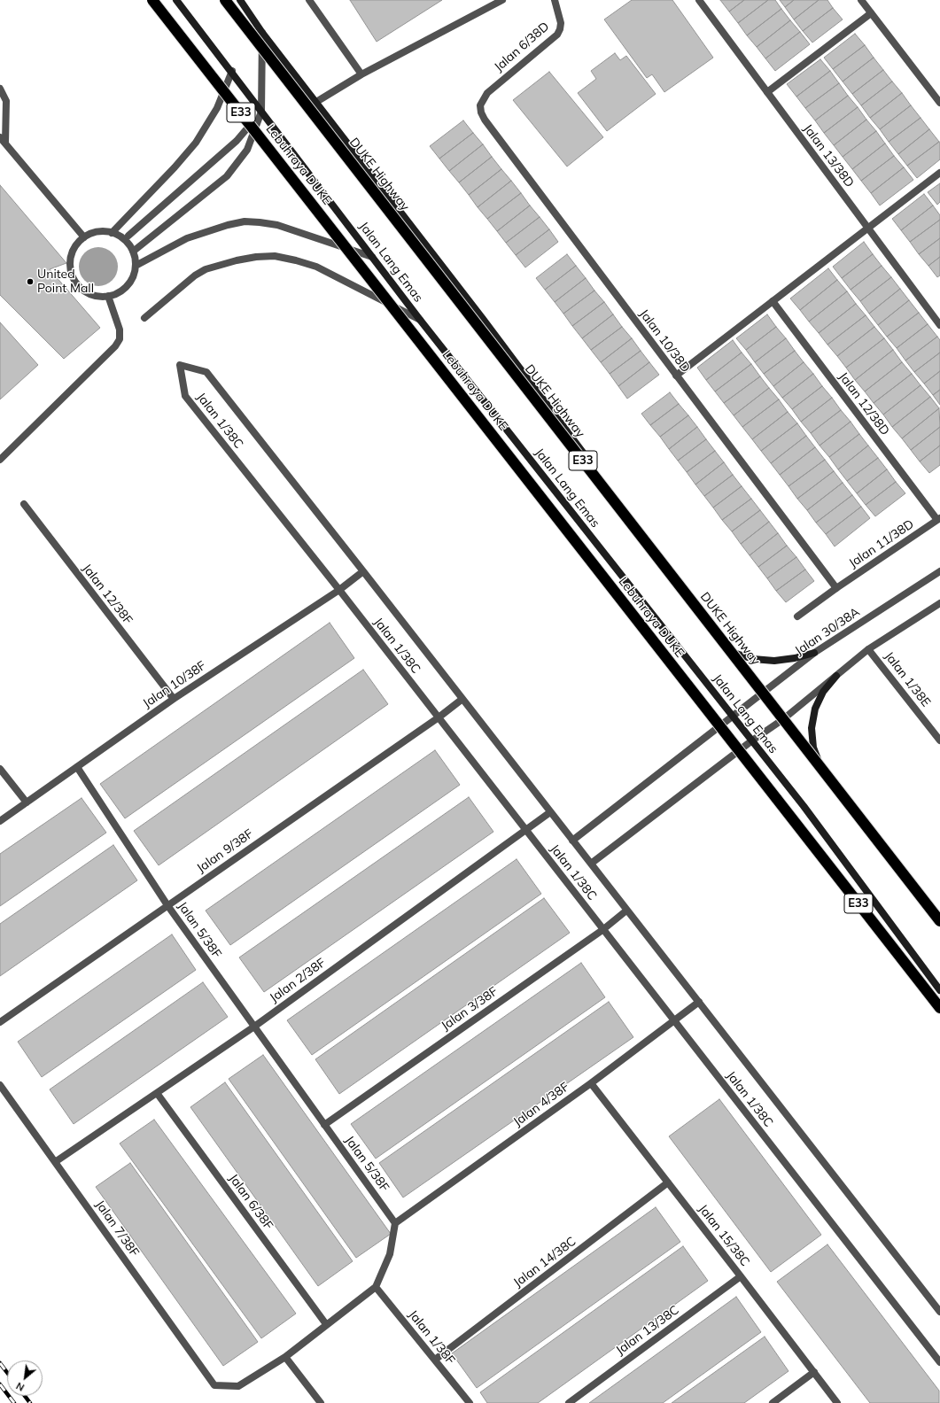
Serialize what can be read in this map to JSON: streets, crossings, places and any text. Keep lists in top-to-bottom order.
{
  "streets": {
    "highway": ["E33", "Lebuhraya DUKE", "DUKE Highway"],
    "main road": ["Jalan Lang Emas"],
    "street": [
      "Jalan 6/38D",
      "Jalan 13/38D",
      "Jalan 10/38D",
      "Jalan 12/38D",
      "Jalan 1/38C",
      "Jalan 11/38D",
      "Jalan 12/38F",
      "Jalan 30/38A",
      "Jalan 1/38E",
      "Jalan 10/38F",
      "Jalan 9/38F",
      "Jalan 5/38F",
      "Jalan 2/38F",
      "Jalan 3/38F",
      "Jalan 4/38F",
      "Jalan 6/38F",
      "Jalan 7/38F",
      "Jalan 15/38C",
      "Jalan 14/38C",
      "Jalan 13/38C",
      "Jalan 1/38F"
    ]
  },
  "crossings": [
    ["Jalan 6/38D", "Jalan 10/38D"],
    ["Jalan Lang Emas", "Jalan 30/38A"],
    ["Jalan 10/38D", "Jalan 11/38D"],
    ["Jalan 12/38D", "Jalan 11/38D"],
    ["Jalan 1/38C", "Jalan 30/38A"],
    ["Jalan 1/38C", "Jalan 10/38F"],
    ["Jalan 1/38C", "Jalan 9/38F"],
    ["Jalan 1/38C", "Jalan 2/38F"],
    ["Jalan 1/38C", "Jalan 3/38F"],
    ["Jalan 1/38C", "Jalan 4/38F"],
    ["Jalan 12/38F", "Jalan 10/38F"],
    ["Jalan 10/38F", "Jalan 5/38F"],
    ["Jalan 9/38F", "Jalan 5/38F"],
    ["Jalan 5/38F", "Jalan 2/38F"],
    ["Jalan 5/38F", "Jalan 3/38F"],
    ["Jalan 5/38F", "Jalan 4/38F"],
    ["Jalan 2/38F", "Jalan 6/38F"],
    ["Jalan 2/38F", "Jalan 7/38F"],
    ["Jalan 4/38F", "Jalan 15/38C"],
    ["Jalan 15/38C", "Jalan 14/38C"],
    ["Jalan 15/38C", "Jalan 13/38C"],
    ["Jalan 14/38C", "Jalan 1/38F"]
  ],
  "places": ["United Point Mall"],
  "north": "bottom left"
}
